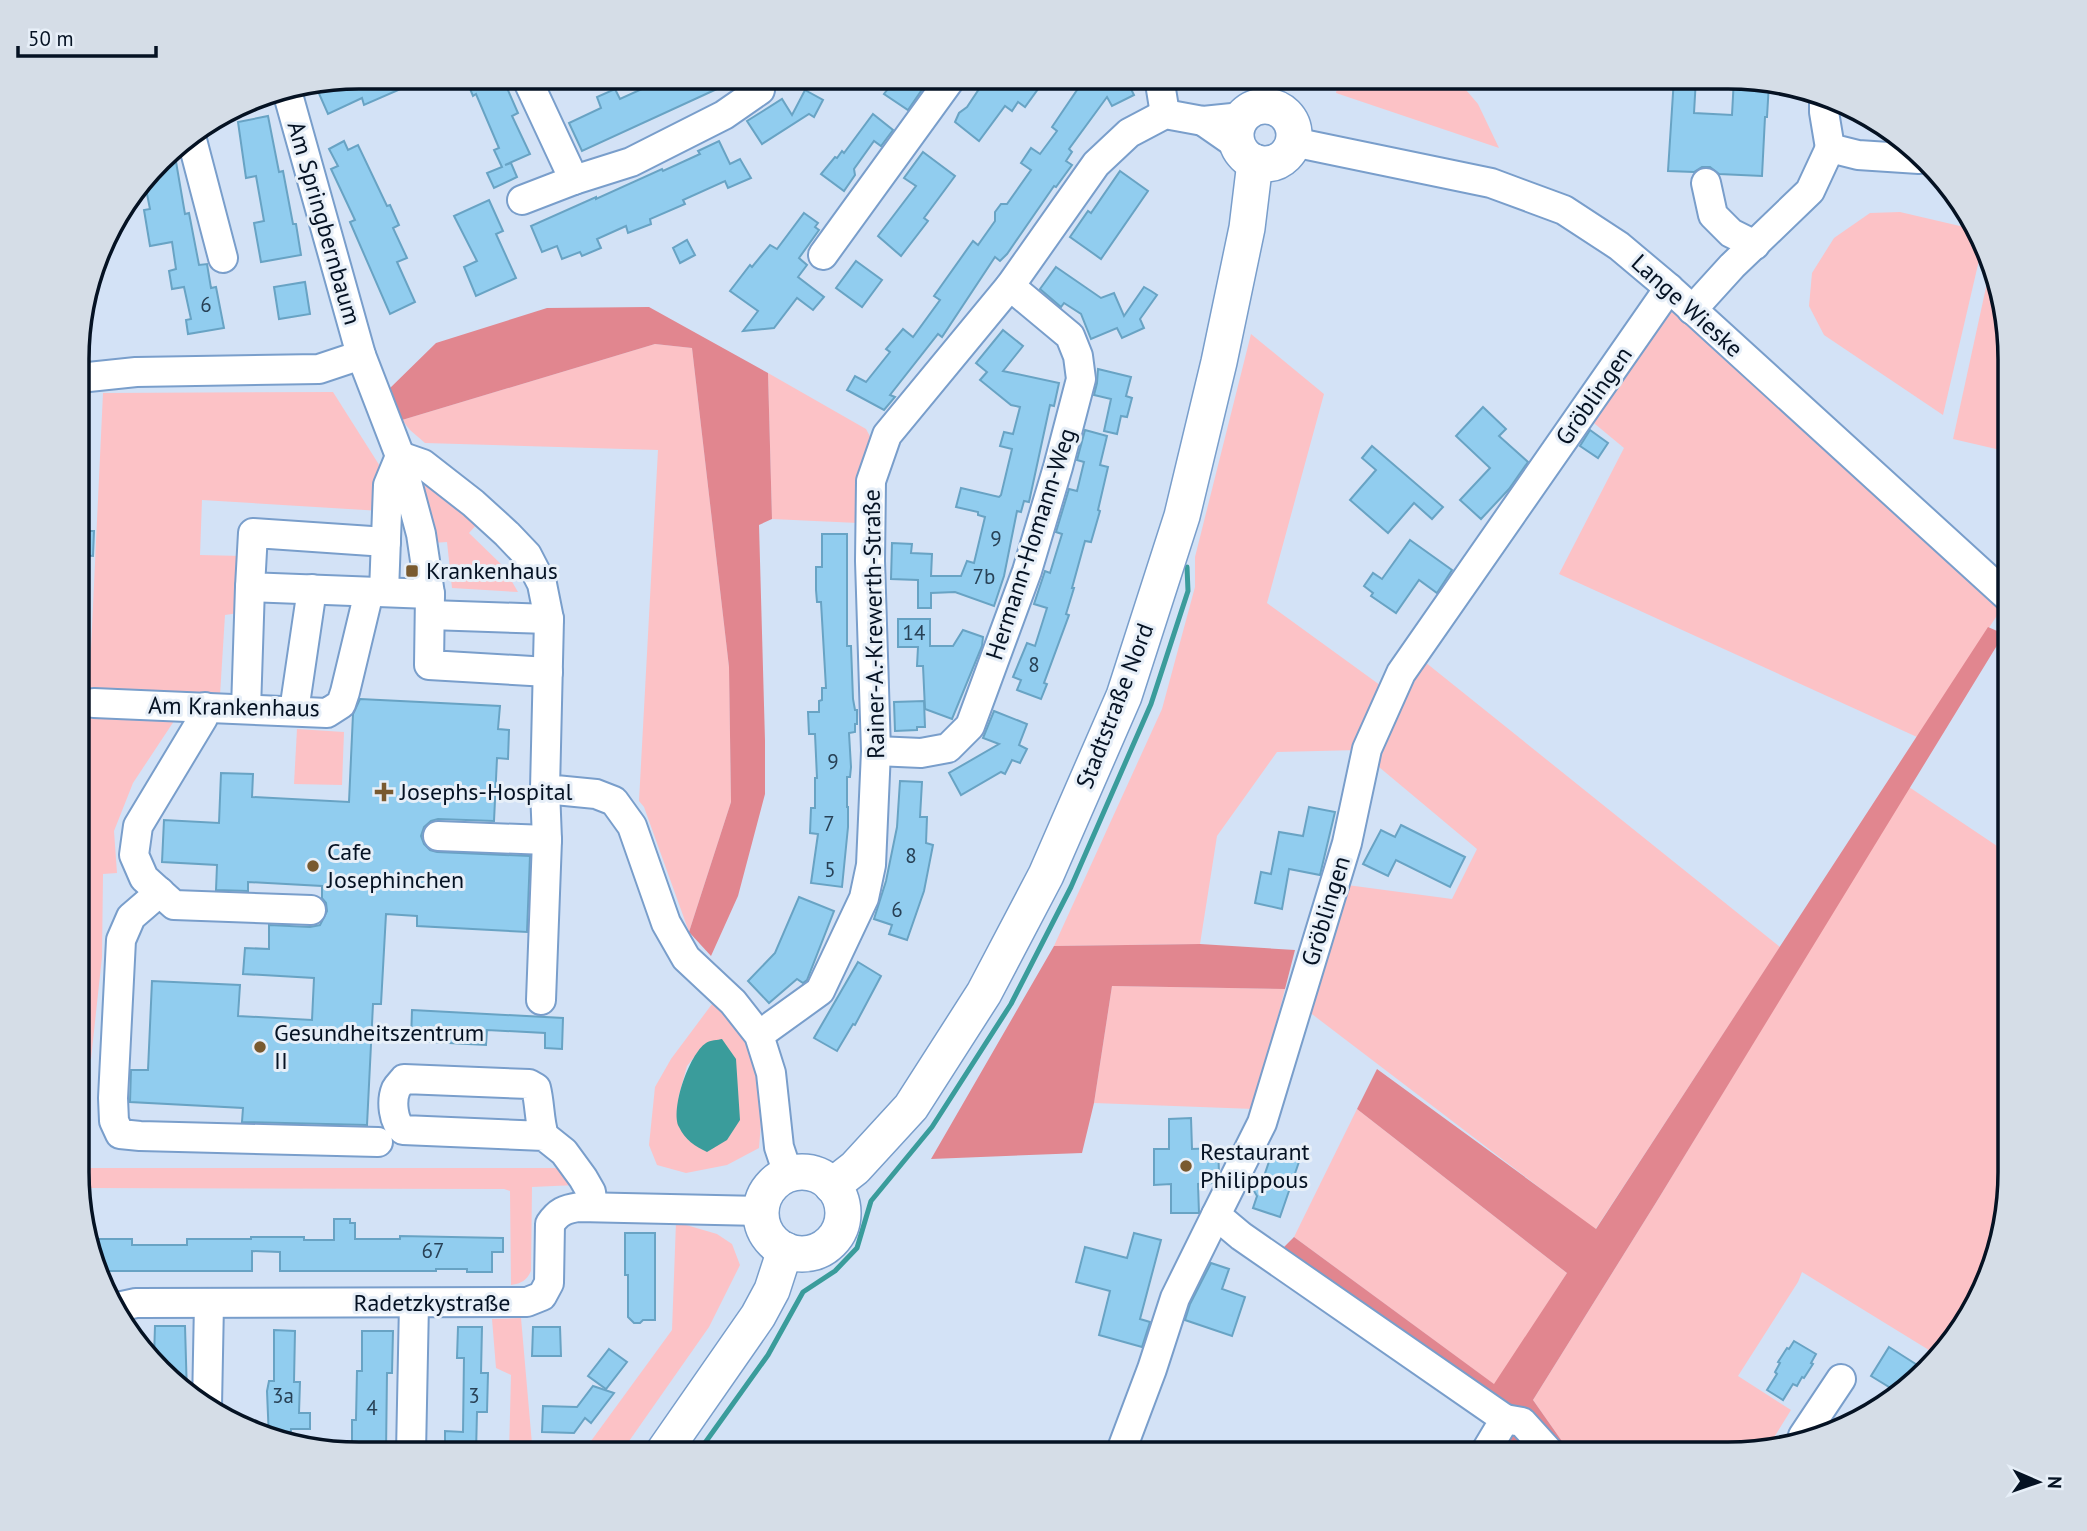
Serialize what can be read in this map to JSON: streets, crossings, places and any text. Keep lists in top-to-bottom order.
{
  "streets": {
    "main road": ["Stadtstraße Nord"],
    "street": [
      "Am Springbernbaum",
      "Lange Wieske",
      "Gröblingen",
      "Hermann-Homann-Weg",
      "Rainer-A.-Krewerth-Straße",
      "Am Krankenhaus",
      "Radetzkystraße"
    ]
  },
  "crossings": [
    ["Lange Wieske", "Gröblingen"],
    ["Hermann-Homann-Weg", "Rainer-A.-Krewerth-Straße"],
    ["Stadtstraße Nord", "Radetzkystraße"]
  ],
  "places": {
    "transit": ["Krankenhaus"],
    "health": ["Josephs-Hospital"],
    "other": ["Cafe Josephinchen", "Gesundheitszentrum II", "Restaurant Philippous"]
  },
  "house_numbers": [
    "6",
    "9",
    "7b",
    "14",
    "8",
    "9",
    "7",
    "8",
    "5",
    "6",
    "67",
    "3a",
    "3",
    "4"
  ],
  "scale_bar": "50 m",
  "north": "right"
}
